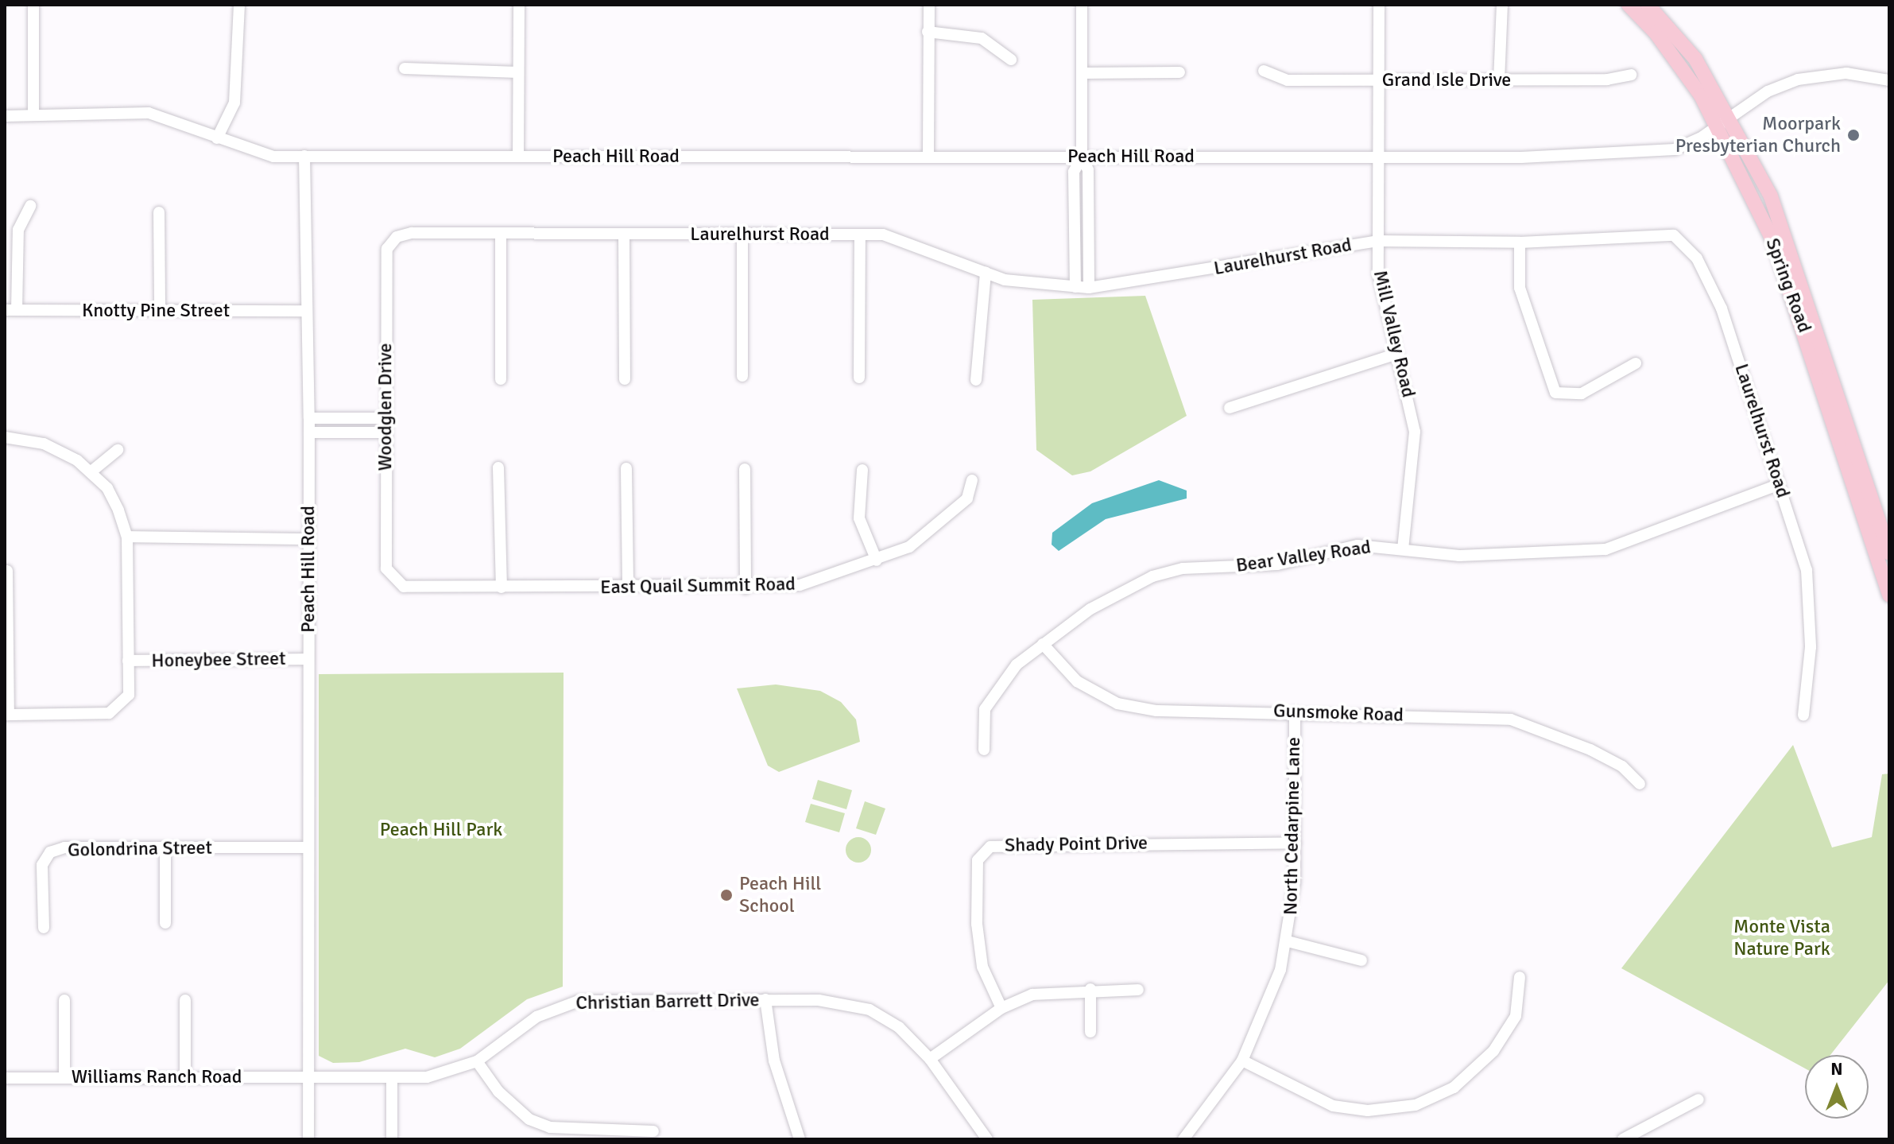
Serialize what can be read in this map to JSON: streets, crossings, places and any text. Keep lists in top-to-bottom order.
{
  "streets": {
    "main road": ["Spring Road"],
    "street": [
      "Grand Isle Drive",
      "Peach Hill Road",
      "Laurelhurst Road",
      "Knotty Pine Street",
      "Mill Valley Road",
      "Woodglen Drive",
      "Bear Valley Road",
      "East Quail Summit Road",
      "Honeybee Street",
      "Gunsmoke Road",
      "North Cedarpine Lane",
      "Shady Point Drive",
      "Golondrina Street",
      "Christian Barrett Drive",
      "Williams Ranch Road"
    ]
  },
  "crossings": [
    ["Grand Isle Drive", "Mill Valley Road"],
    ["Peach Hill Road", "Spring Road"],
    ["Peach Hill Road", "Knotty Pine Street"],
    ["Peach Hill Road", "Mill Valley Road"],
    ["Peach Hill Road", "Honeybee Street"],
    ["Peach Hill Road", "Golondrina Street"],
    ["Peach Hill Road", "Christian Barrett Drive"],
    ["Peach Hill Road", "Williams Ranch Road"],
    ["Laurelhurst Road", "Mill Valley Road"],
    ["Laurelhurst Road", "Woodglen Drive"],
    ["Laurelhurst Road", "Bear Valley Road"],
    ["Mill Valley Road", "Bear Valley Road"],
    ["Woodglen Drive", "East Quail Summit Road"],
    ["Bear Valley Road", "Gunsmoke Road"],
    ["Gunsmoke Road", "North Cedarpine Lane"],
    ["North Cedarpine Lane", "Shady Point Drive"],
    ["Christian Barrett Drive", "Williams Ranch Road"]
  ],
  "parks": ["Peach Hill Park", "Monte Vista Nature Park"],
  "places": ["Moorpark Presbyterian Church", "Peach Hill School"],
  "north": "top"
}
